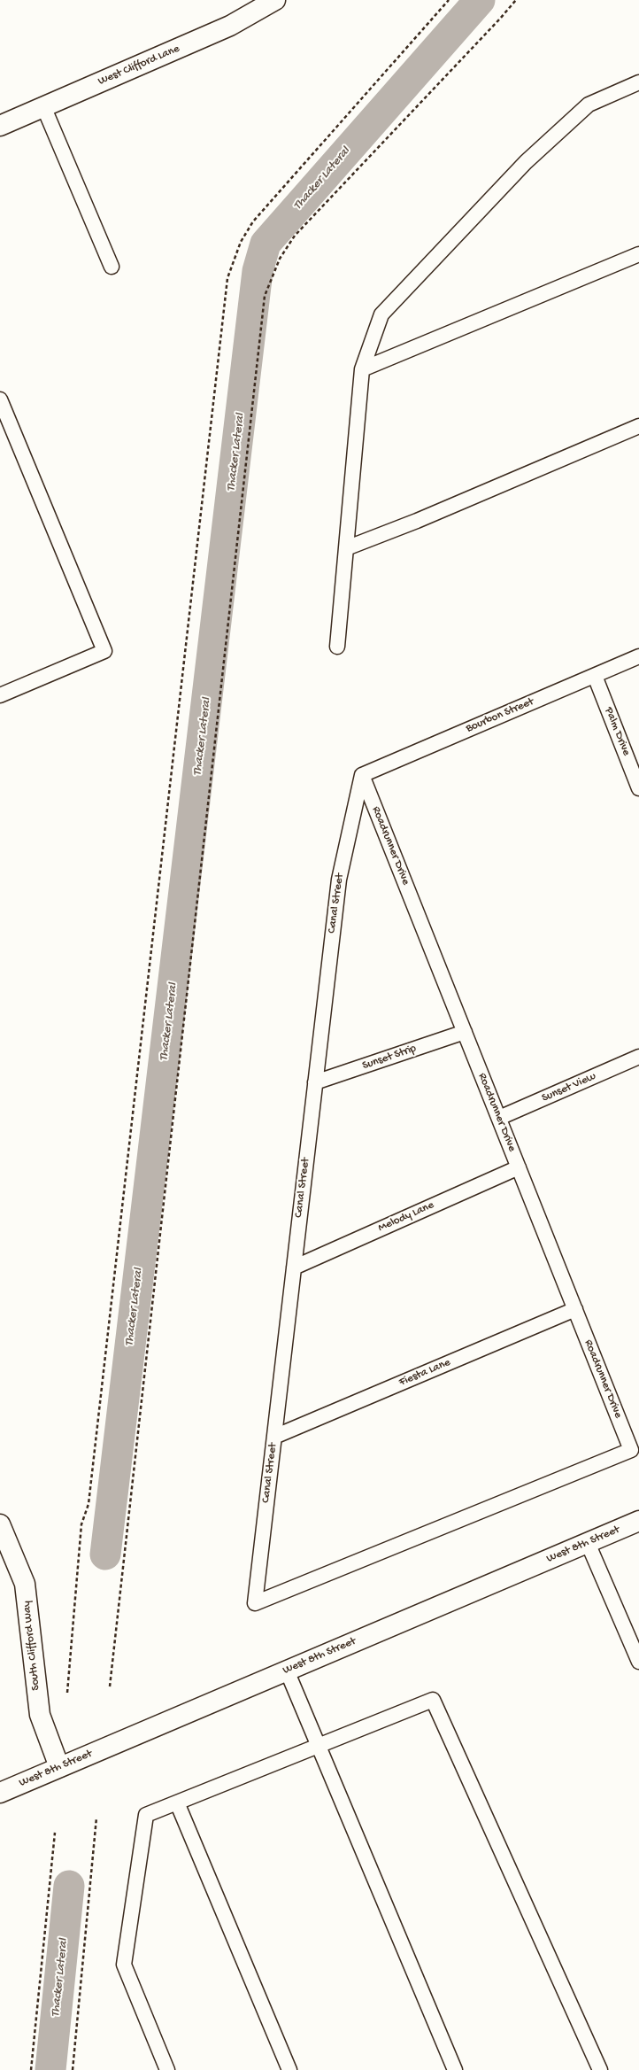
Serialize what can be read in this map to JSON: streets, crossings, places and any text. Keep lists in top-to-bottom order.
{
  "streets": {
    "main road": ["West Clifford Lane", "West 8th Street", "South Clifford Way"],
    "lane": [
      "Bourbon Street",
      "Palm Drive",
      "Roadrunner Drive",
      "Canal Street",
      "Sunset Strip",
      "Sunset View",
      "Melody Lane",
      "Fiesta Lane"
    ]
  },
  "crossings": [
    ["Bourbon Street", "Palm Drive"],
    ["Bourbon Street", "Roadrunner Drive"],
    ["Bourbon Street", "Canal Street"],
    ["Roadrunner Drive", "Canal Street"],
    ["Roadrunner Drive", "Sunset Strip"],
    ["Roadrunner Drive", "Sunset View"],
    ["Roadrunner Drive", "Melody Lane"],
    ["Roadrunner Drive", "Fiesta Lane"],
    ["Canal Street", "Sunset Strip"],
    ["Canal Street", "Melody Lane"],
    ["Canal Street", "Fiesta Lane"],
    ["West 8th Street", "South Clifford Way"]
  ],
  "water": ["Thacker Lateral"]
}
